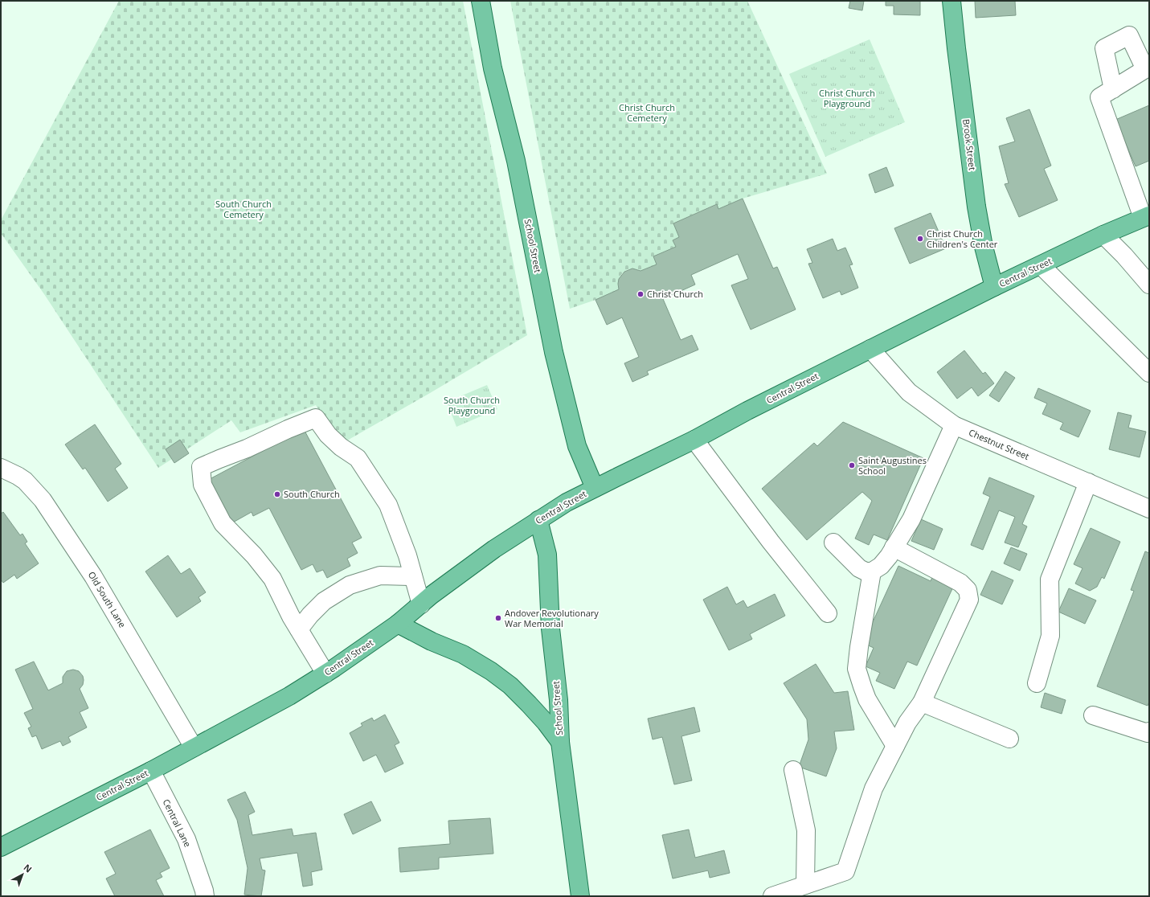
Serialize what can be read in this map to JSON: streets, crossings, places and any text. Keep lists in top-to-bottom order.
{
  "streets": {
    "main road": ["Brook Street", "School Street", "Central Street"],
    "street": ["Chestnut Street", "Old South Lane", "Central Lane"]
  },
  "crossings": [
    ["Brook Street", "Central Street"],
    ["School Street", "Central Street"],
    ["Central Street", "Chestnut Street"],
    ["Central Street", "Old South Lane"],
    ["Central Street", "Central Lane"]
  ],
  "parks": [
    "Christ Church Playground",
    "Christ Church Cemetery",
    "South Church Cemetery",
    "South Church Playground"
  ],
  "places": [
    "Christ Church Children's Center",
    "Christ Church",
    "Saint Augustines School",
    "South Church",
    "Andover Revolutionary War Memorial"
  ],
  "north": "top right"
}
